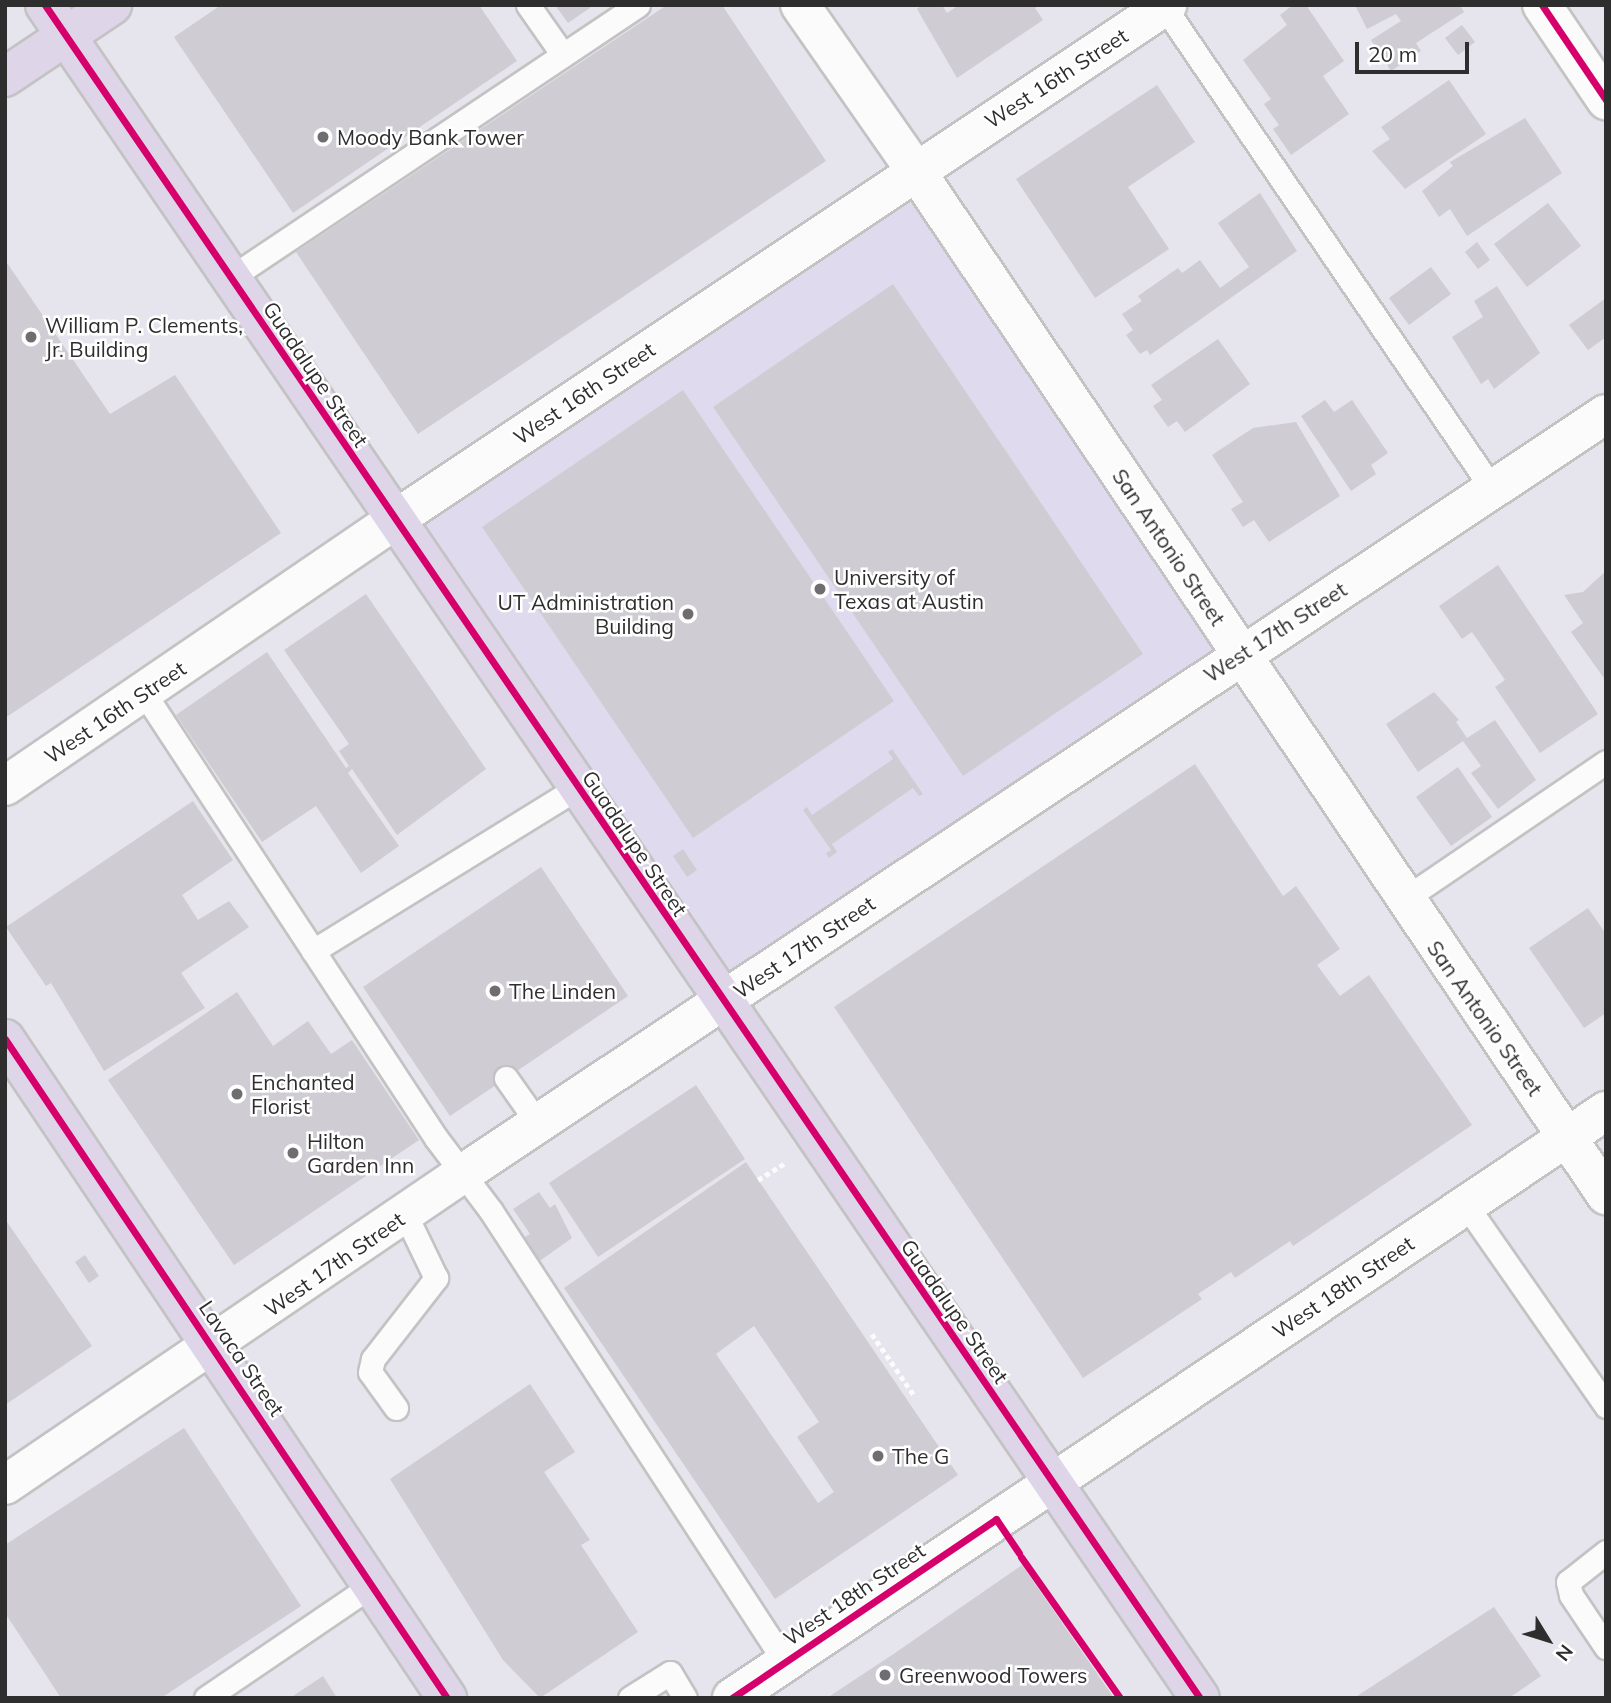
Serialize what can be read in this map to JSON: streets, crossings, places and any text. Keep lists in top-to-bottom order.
{
  "streets": {
    "main road": ["Guadalupe Street", "Lavaca Street"],
    "street": [
      "West 16th Street",
      "San Antonio Street",
      "West 17th Street",
      "West 18th Street"
    ]
  },
  "crossings": [
    ["West 16th Street", "Guadalupe Street"],
    ["West 16th Street", "San Antonio Street"],
    ["Guadalupe Street", "West 17th Street"],
    ["Guadalupe Street", "West 18th Street"],
    ["San Antonio Street", "West 17th Street"],
    ["San Antonio Street", "West 18th Street"],
    ["West 17th Street", "Lavaca Street"]
  ],
  "places": [
    "Moody Bank Tower",
    "William P. Clements, Jr. Building",
    "University of Texas at Austin",
    "UT Administration Building",
    "The Linden",
    "Enchanted Florist",
    "Hilton Garden Inn",
    "The G",
    "Greenwood Towers"
  ],
  "scale_bar": "20 m",
  "north": "bottom right"
}
